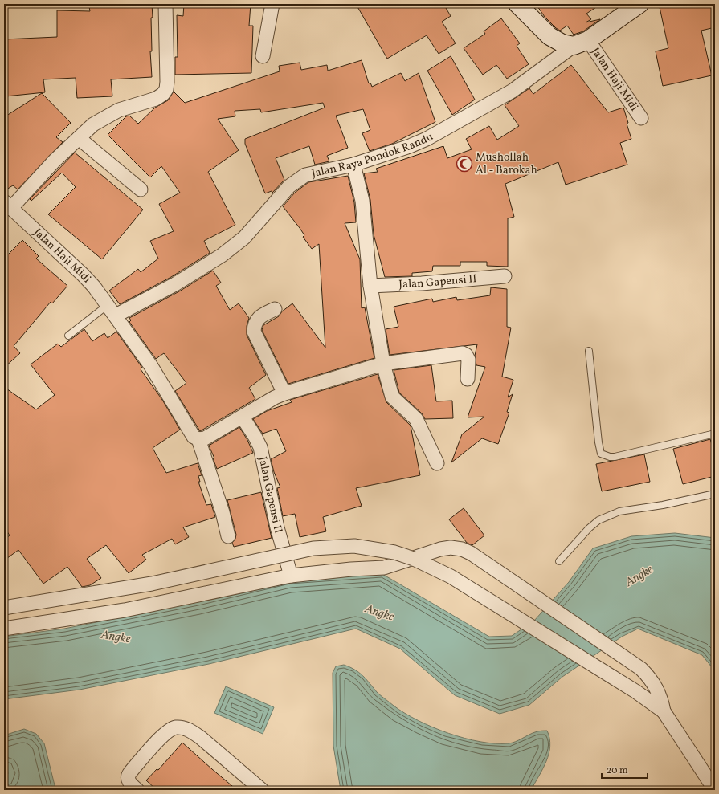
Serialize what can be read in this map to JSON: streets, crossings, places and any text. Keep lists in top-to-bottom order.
{
  "streets": {
    "street": ["Jalan Haji Midi", "Jalan Raya Pondok Randu", "Jalan Gapensi II"]
  },
  "crossings": [
    ["Jalan Haji Midi", "Jalan Raya Pondok Randu"]
  ],
  "water": ["Angke"],
  "places": {
    "mosque": ["Mushollah Al - Barokah"]
  },
  "scale_bar": "20 m"
}
